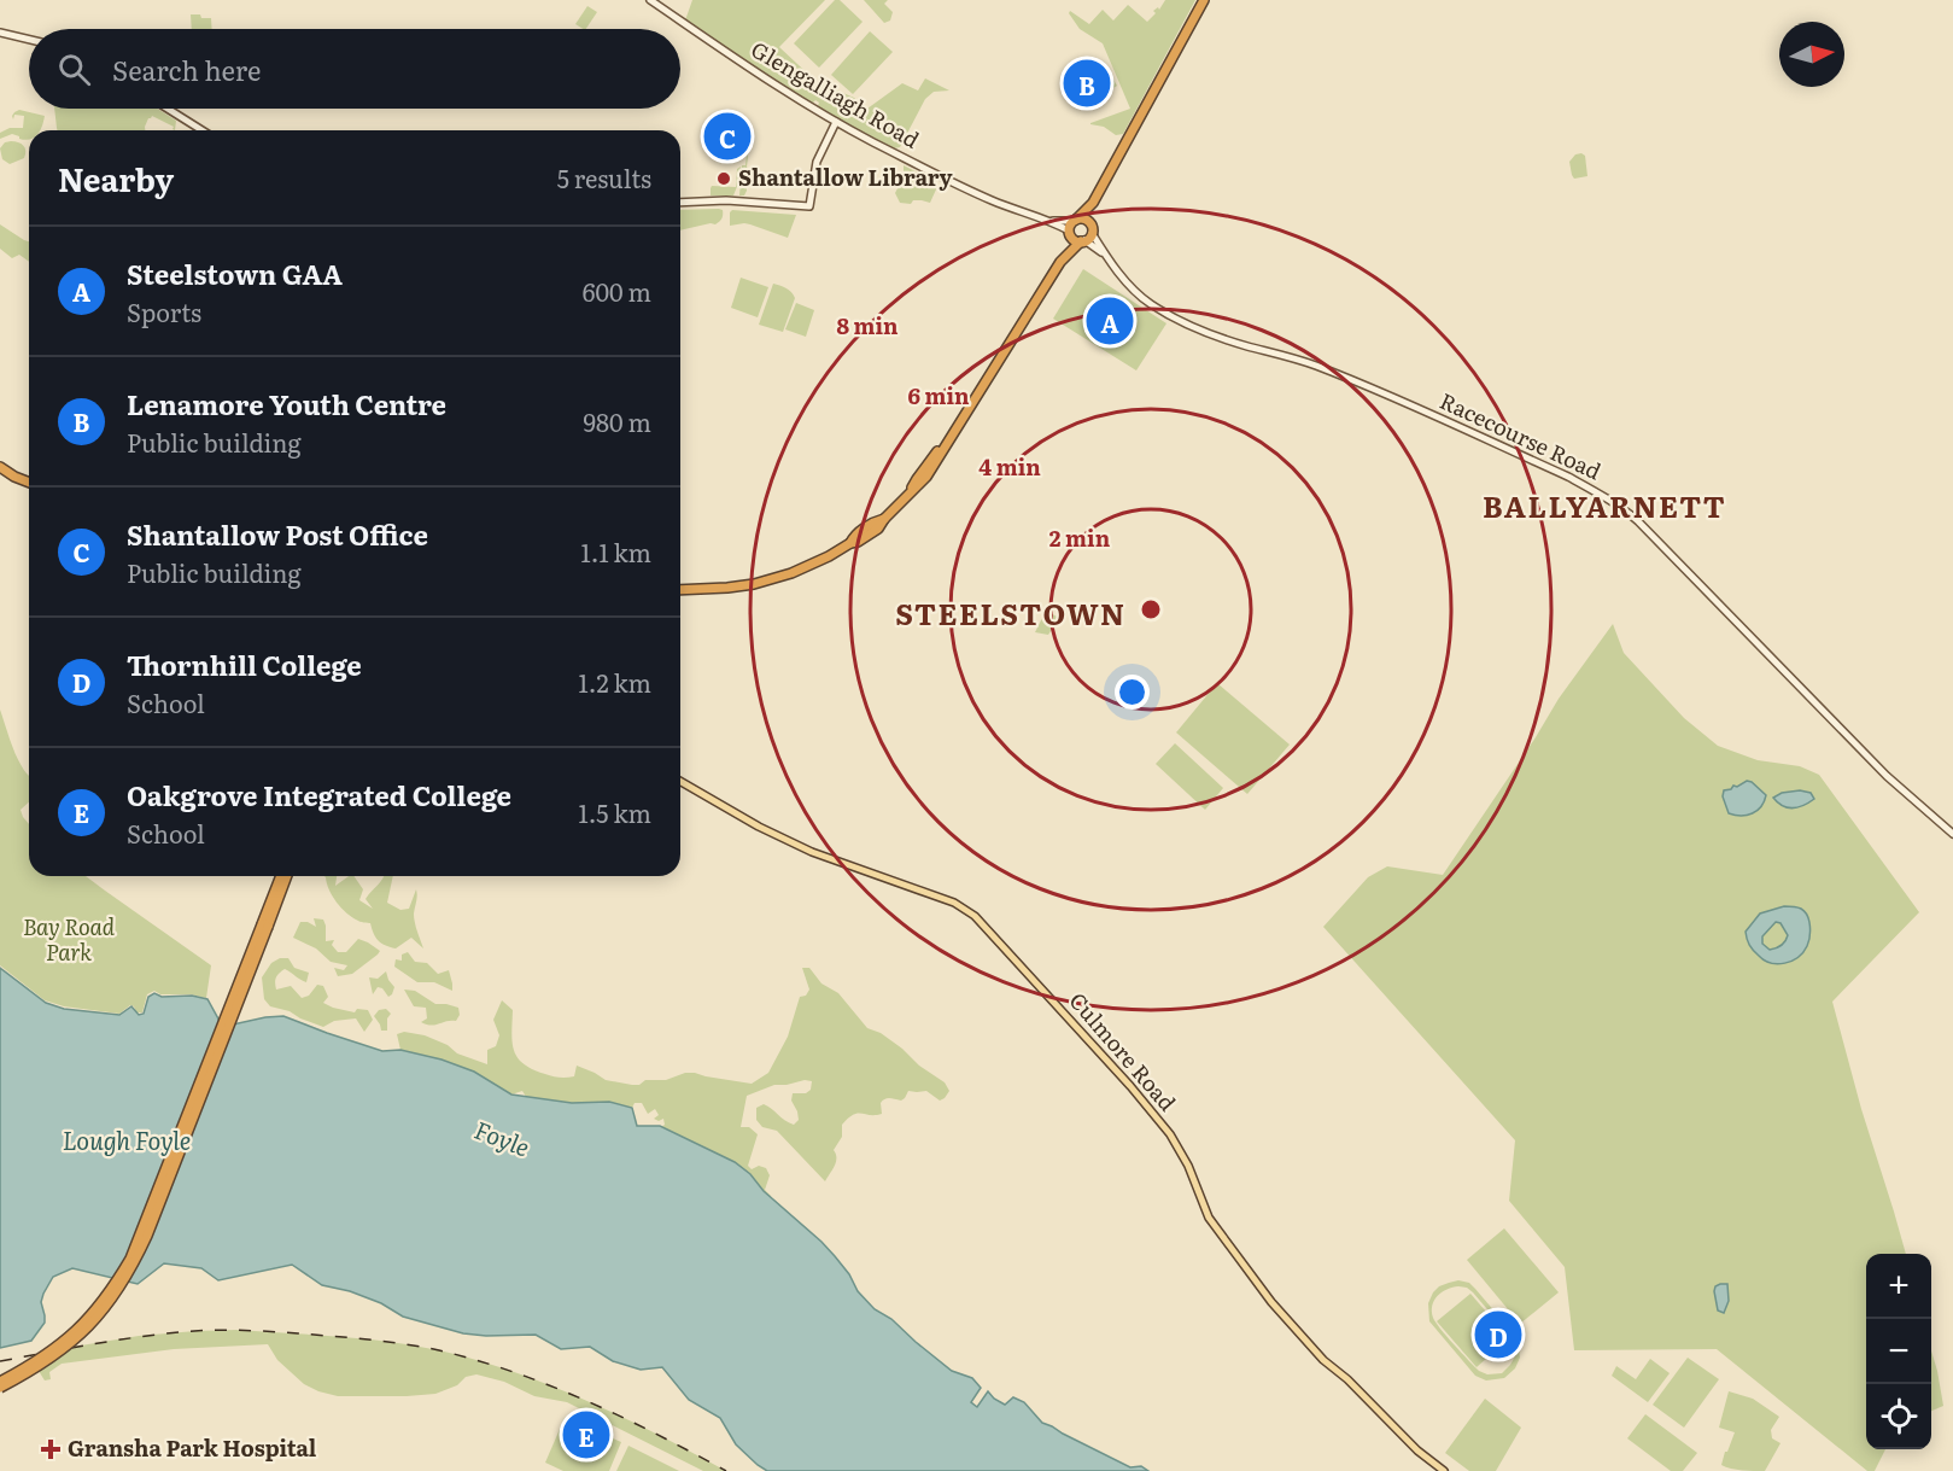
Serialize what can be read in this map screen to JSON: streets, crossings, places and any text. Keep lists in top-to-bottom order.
{
  "streets": {
    "main road": ["Culmore Road"],
    "street": ["Glengalliagh Road", "Racecourse Road"]
  },
  "crossings": [
    ["Glengalliagh Road", "Racecourse Road"]
  ],
  "districts": ["BALLYARNETT", "STEELSTOWN"],
  "water": ["Foyle", "Lough Foyle"],
  "parks": ["Bay Road Park"],
  "places": {
    "other": ["Shantallow Library"],
    "health": ["Gransha Park Hospital"]
  },
  "north": "right",
  "page": {
    "search": "Search here",
    "pins": [
      "B",
      "C",
      "A",
      "D",
      "E"
    ],
    "heading": ["Nearby", "5 results"],
    "list": [
      {
        "mark": "A",
        "name": "Steelstown GAA",
        "note": "Sports",
        "value": "600 m"
      },
      {
        "mark": "B",
        "name": "Lenamore Youth Centre",
        "note": "Public building",
        "value": "980 m"
      },
      {
        "mark": "C",
        "name": "Shantallow Post Office",
        "note": "Public building",
        "value": "1.1 km"
      },
      {
        "mark": "D",
        "name": "Thornhill College",
        "note": "School",
        "value": "1.2 km"
      },
      {
        "mark": "E",
        "name": "Oakgrove Integrated College",
        "note": "School",
        "value": "1.5 km"
      }
    ],
    "map_buttons": ["+", "−"]
  },
  "rings": [
    "8 min",
    "6 min",
    "4 min",
    "2 min"
  ]
}
